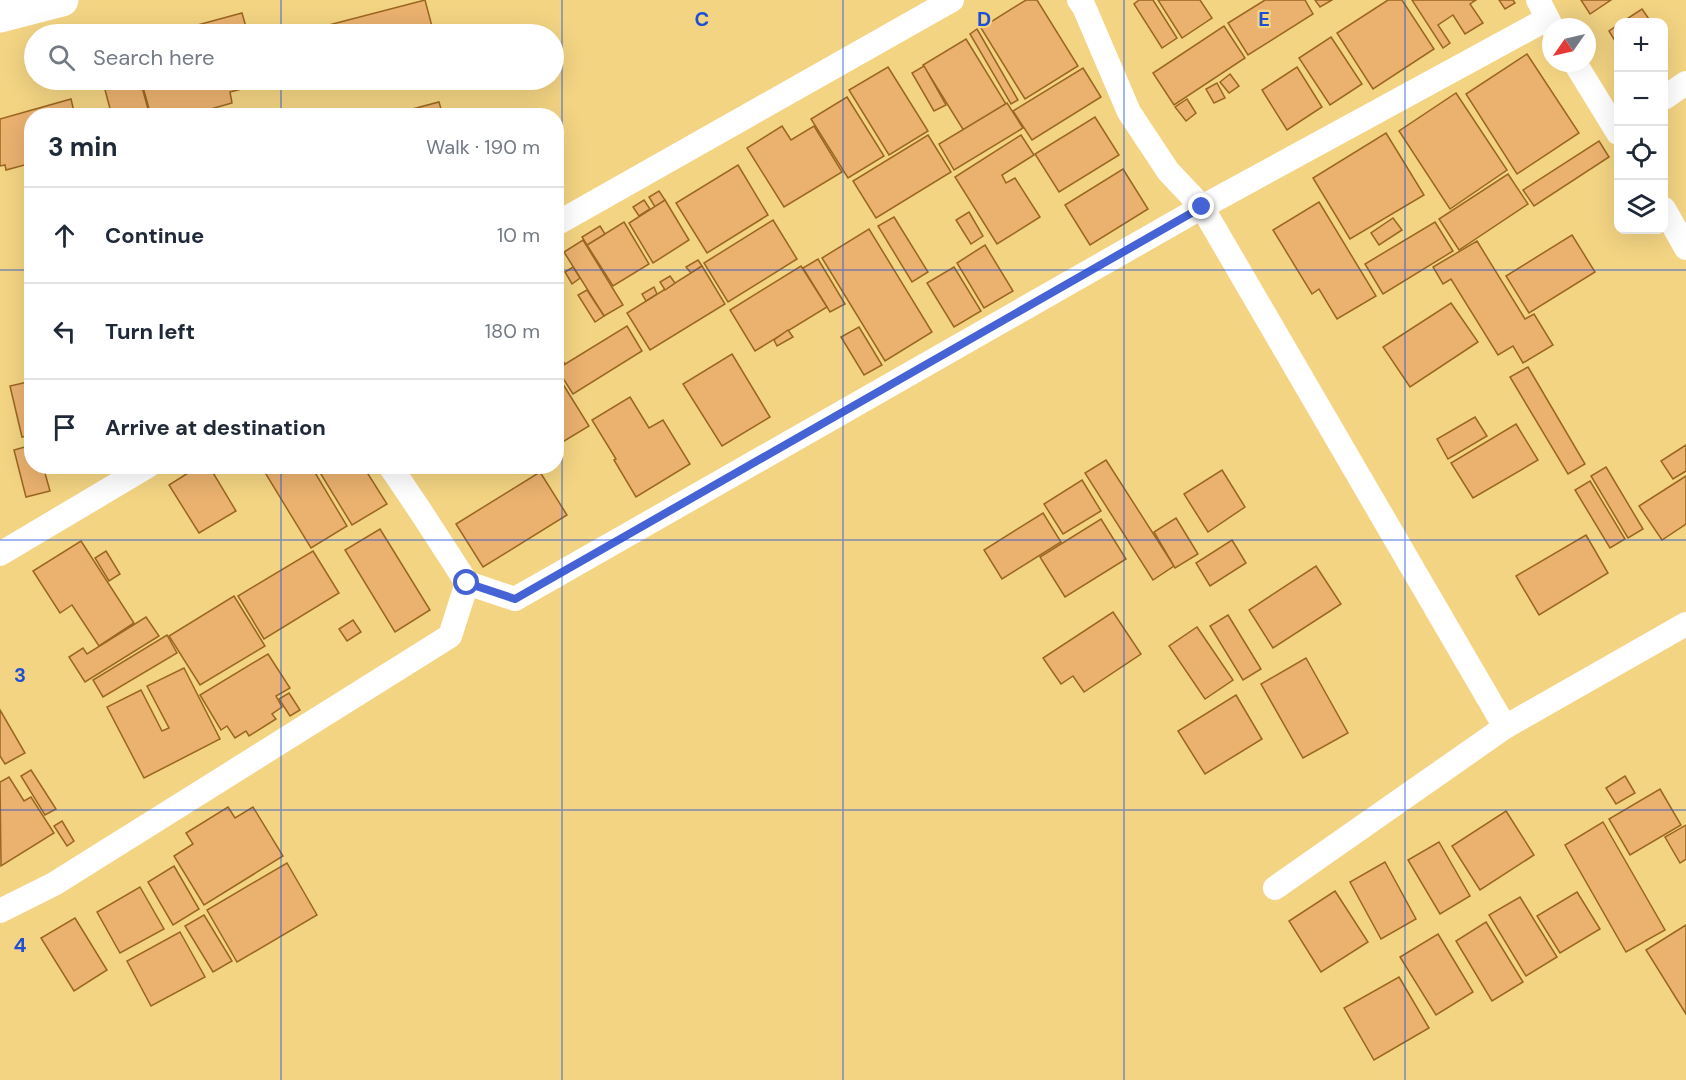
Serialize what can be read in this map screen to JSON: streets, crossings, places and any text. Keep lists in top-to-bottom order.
{
  "north": "bottom left",
  "page": {
    "map_buttons": ["+", "−"],
    "search": "Search here",
    "heading": ["3 min", "Walk · 190 m"],
    "list": [
      ["Continue", "10 m"],
      ["Turn left", "180 m"],
      "Arrive at destination"
    ]
  },
  "grid": {
    "columns": ["C", "D", "E"],
    "rows": ["3", "4"]
  }
}
